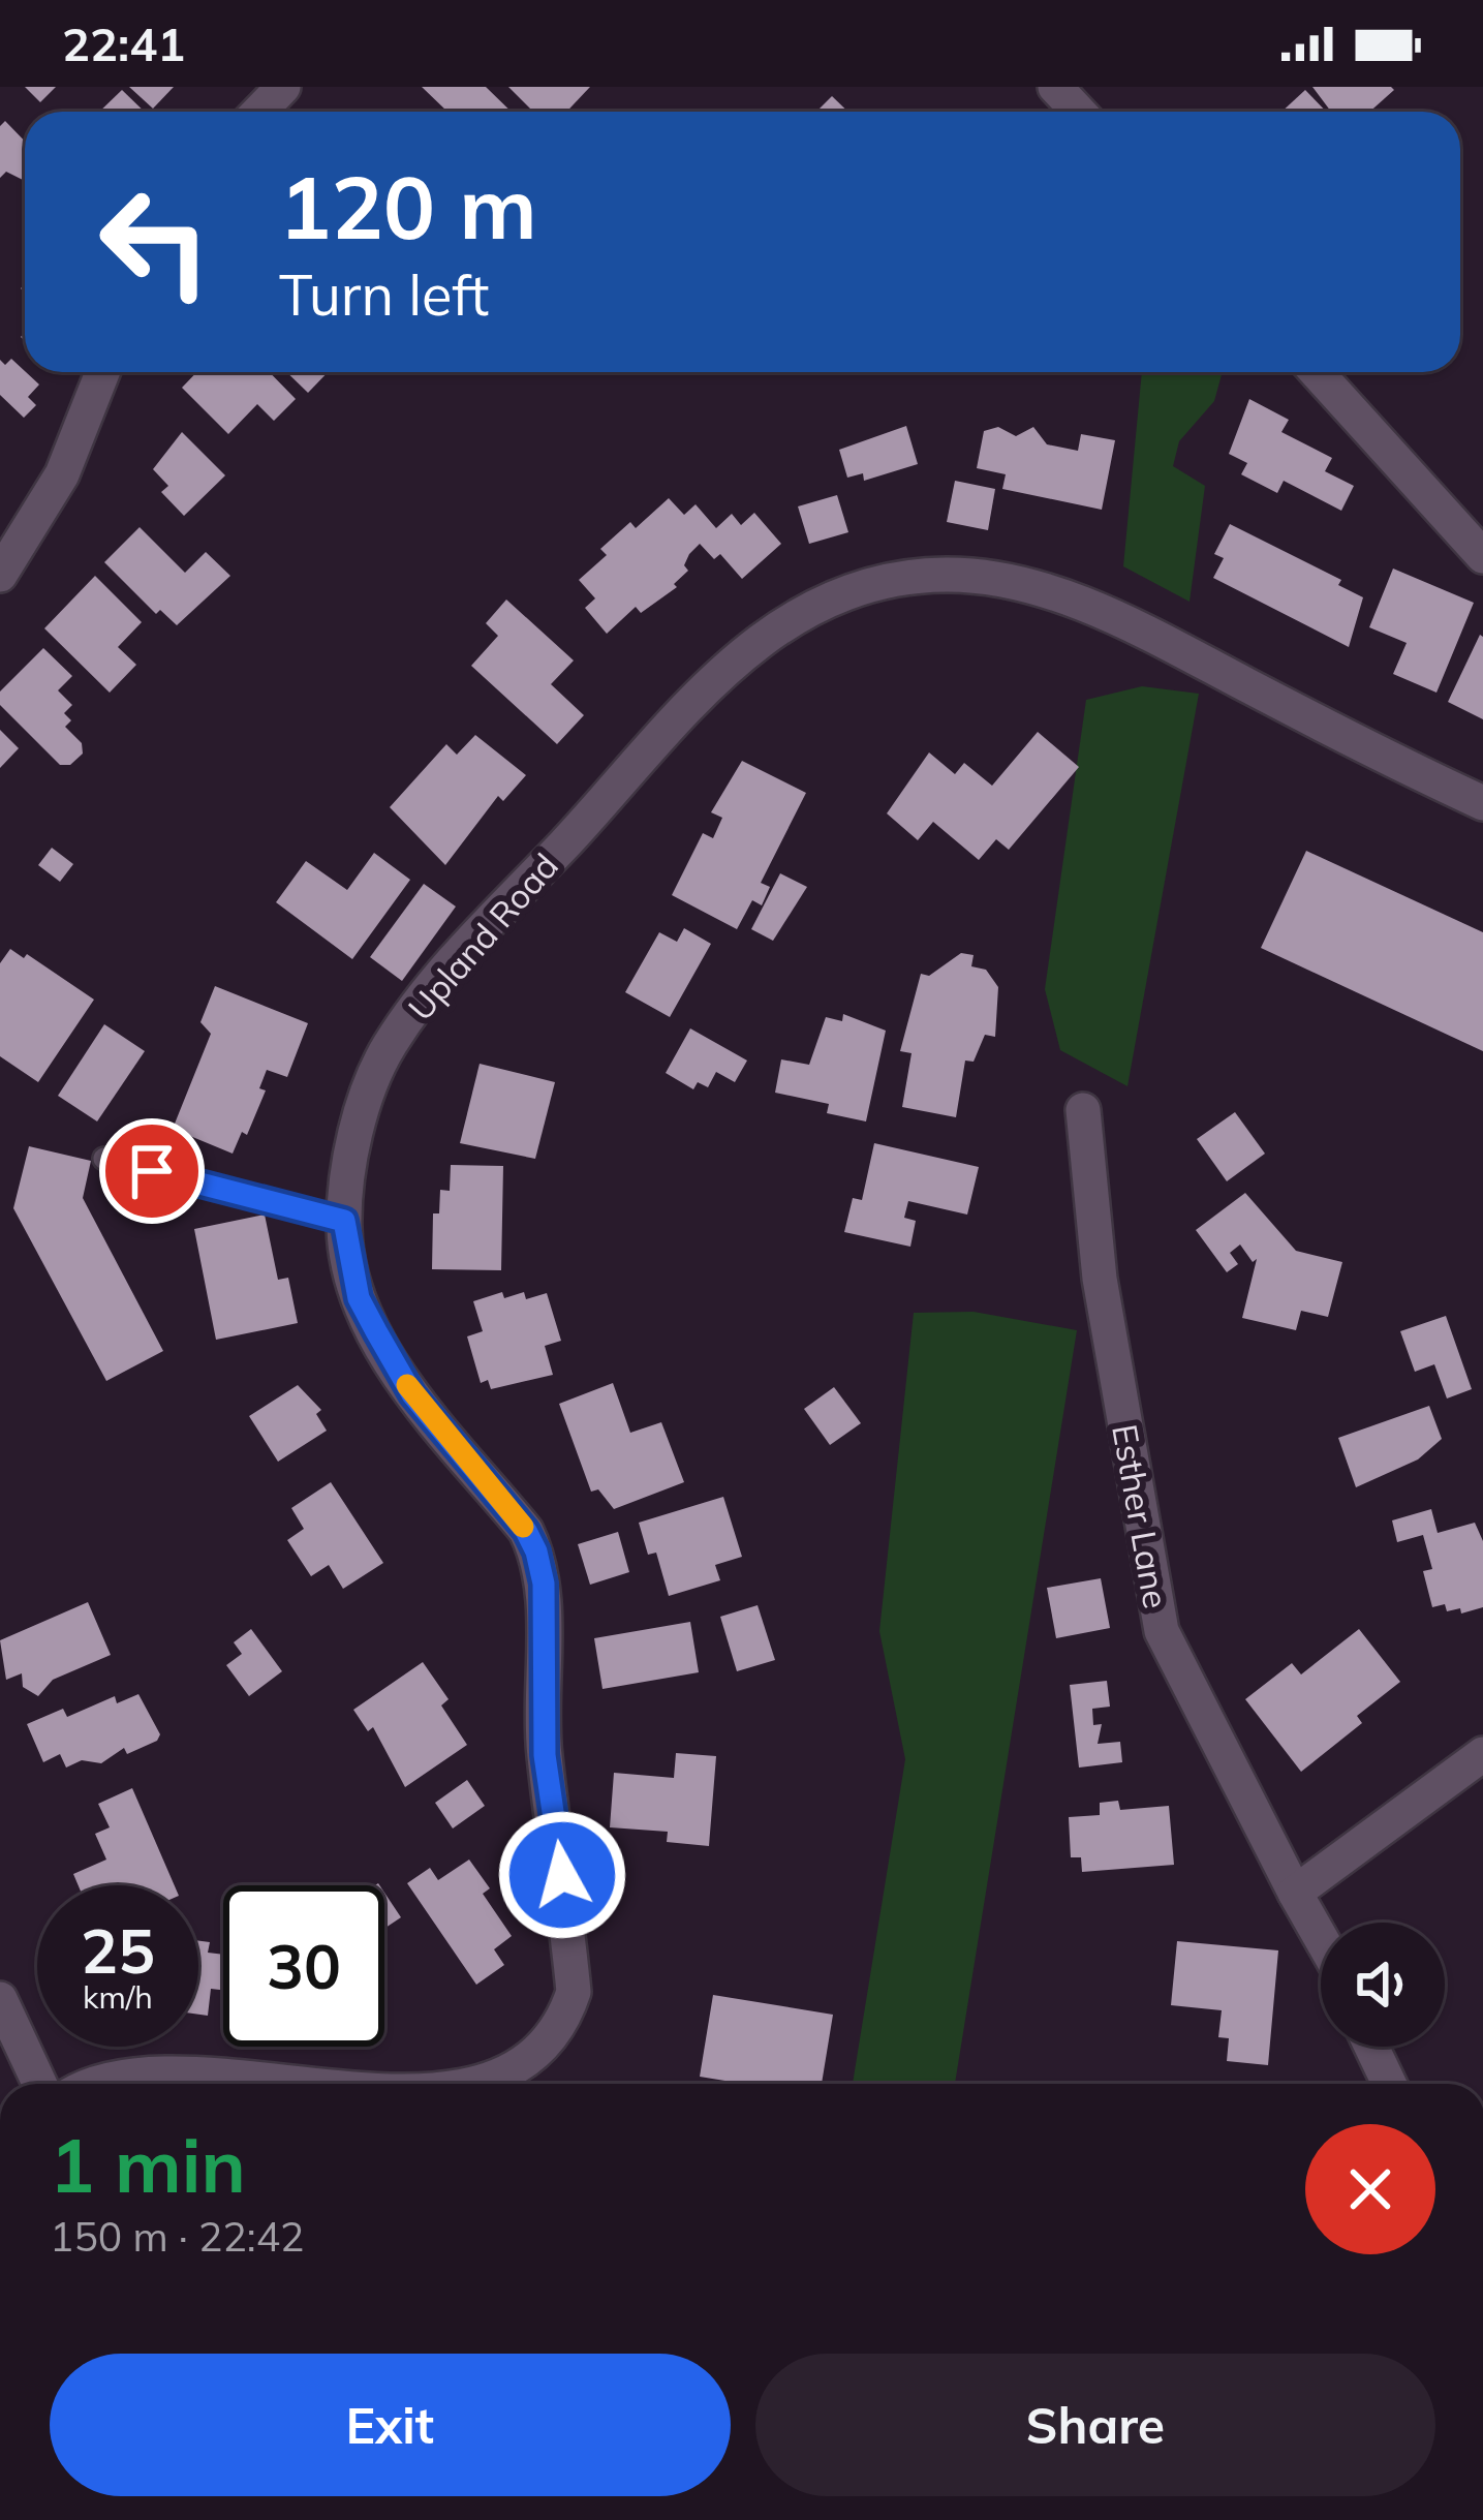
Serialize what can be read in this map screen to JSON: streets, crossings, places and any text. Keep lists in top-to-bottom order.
{
  "streets": {
    "street": ["Upland Road", "Esther Lane"]
  },
  "page": {
    "status": "22:41",
    "turn": ["120 m", "Turn left"],
    "speed": "25 km/h",
    "limit": "30",
    "heading": ["1 min", "150 m · 22:42"],
    "buttons": ["Exit", "Share"]
  }
}
